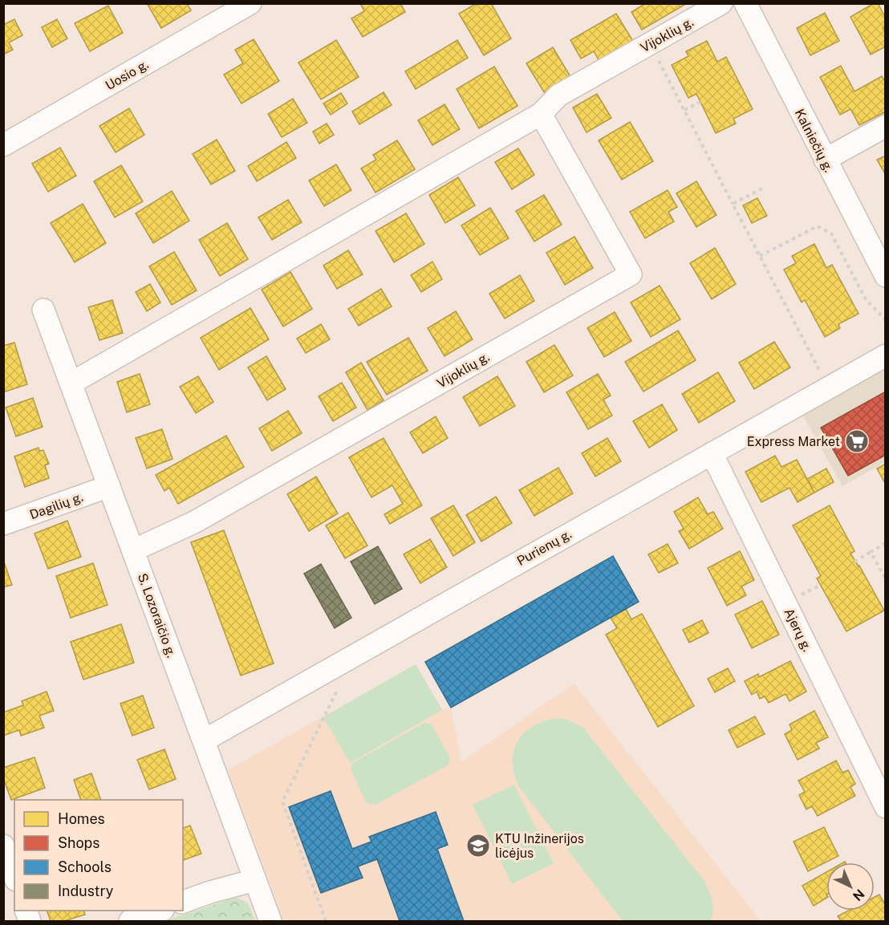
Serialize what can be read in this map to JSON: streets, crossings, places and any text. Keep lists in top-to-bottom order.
{
  "streets": {
    "street": [
      "Vijoklių g.",
      "Uosio g.",
      "Kalniečių g.",
      "Dagilių g.",
      "Purienų g.",
      "S. Lozoraičio g.",
      "Ajerų g."
    ]
  },
  "crossings": [
    ["Vijoklių g.", "S. Lozoraičio g."],
    ["Dagilių g.", "S. Lozoraičio g."],
    ["Purienų g.", "S. Lozoraičio g."],
    ["Purienų g.", "Ajerų g."]
  ],
  "places": {
    "supermarket": ["Express Market"],
    "school or university": ["KTU Inžinerijos licėjus"]
  },
  "legend": [
    "Homes",
    "Shops",
    "Schools",
    "Industry"
  ],
  "north": "bottom right"
}
